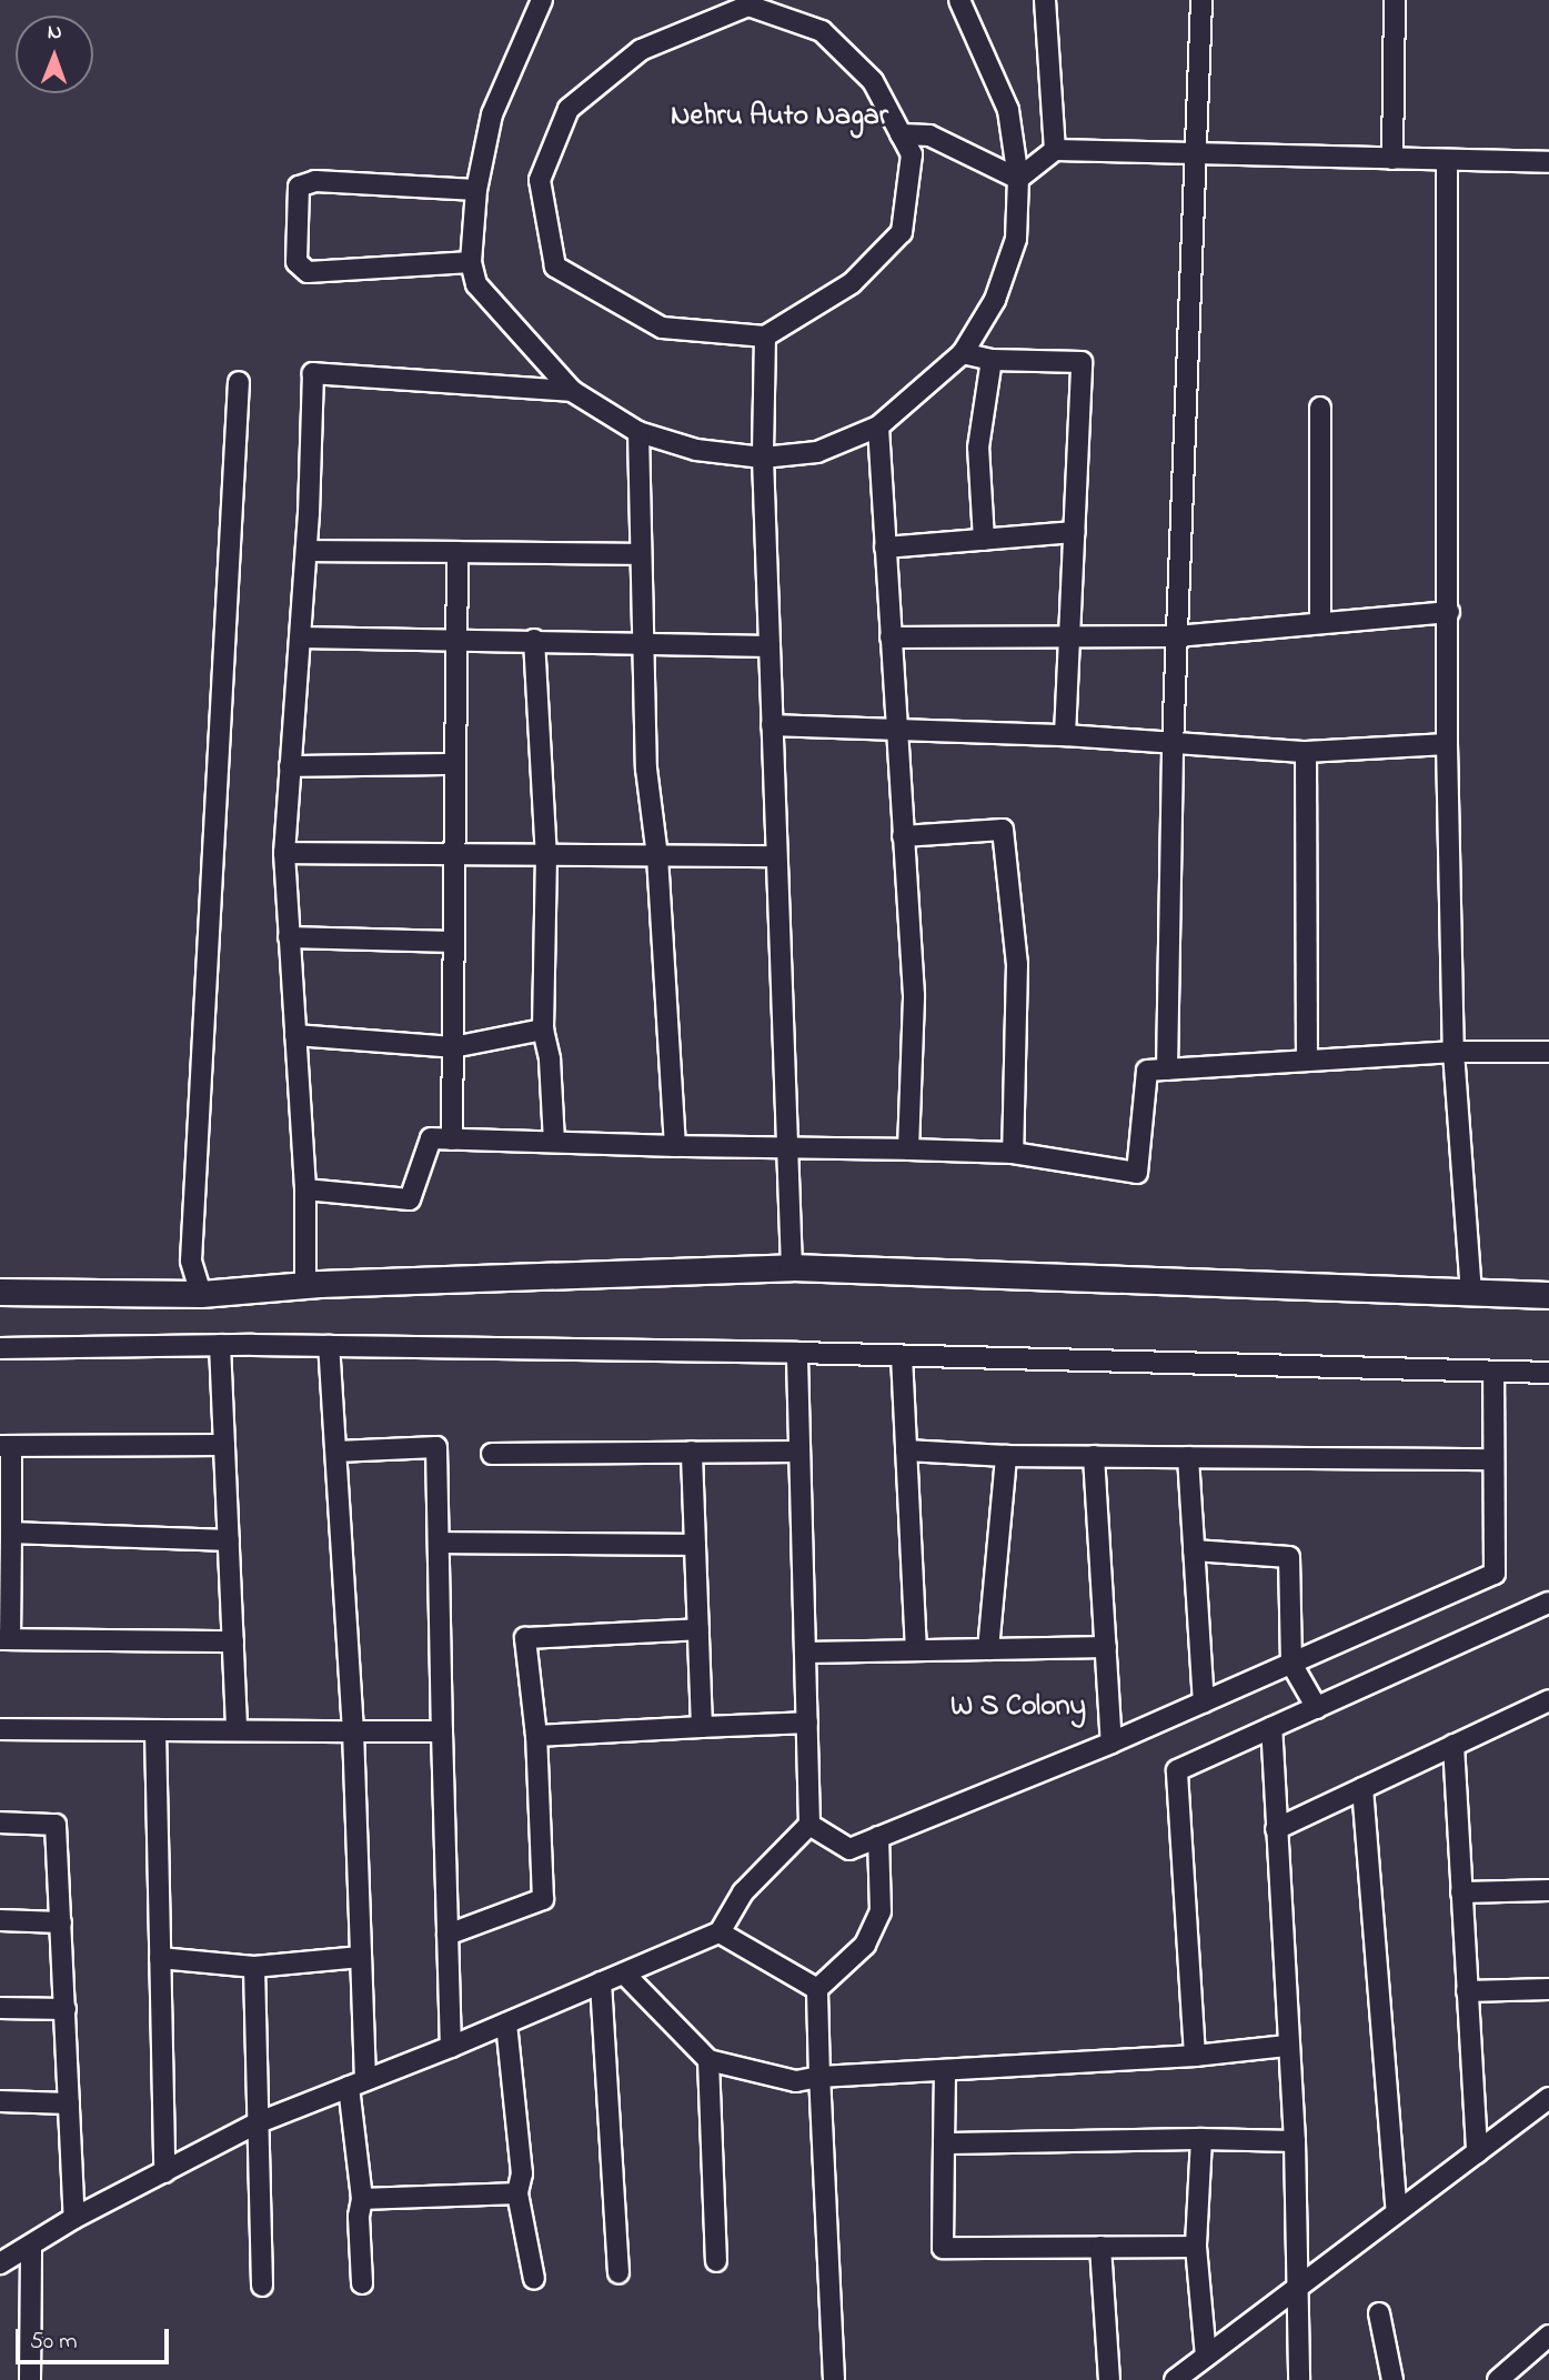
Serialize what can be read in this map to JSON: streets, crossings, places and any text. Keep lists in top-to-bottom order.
{
  "districts": ["Nehru Auto Nagar", "W S Colony"],
  "scale_bar": "50 m",
  "north": "top"
}
